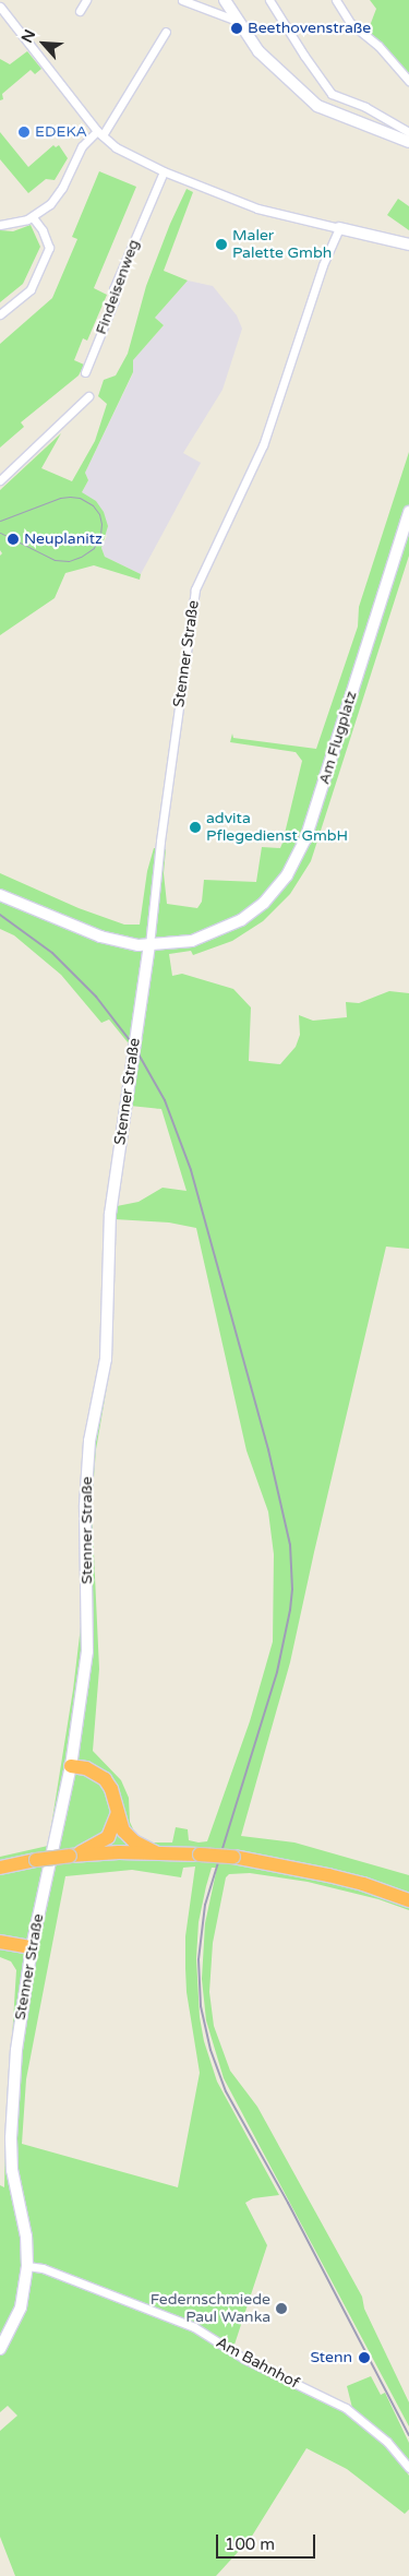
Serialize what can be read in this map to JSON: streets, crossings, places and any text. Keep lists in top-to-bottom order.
{
  "streets": {
    "street": [
      "Findeisenweg",
      "Stenner Straße",
      "Am Flugplatz",
      "Am Bahnhof"
    ]
  },
  "crossings": [
    ["Stenner Straße", "Am Flugplatz"],
    ["Stenner Straße", "Am Bahnhof"]
  ],
  "places": [
    "Beethovenstraße",
    "EDEKA",
    "Maler Palette Gmbh",
    "Neuplanitz",
    "advita Pflegedienst GmbH",
    "Federnschmiede Paul Wanka",
    "Stenn"
  ],
  "scale_bar": "100 m",
  "north": "top left"
}
